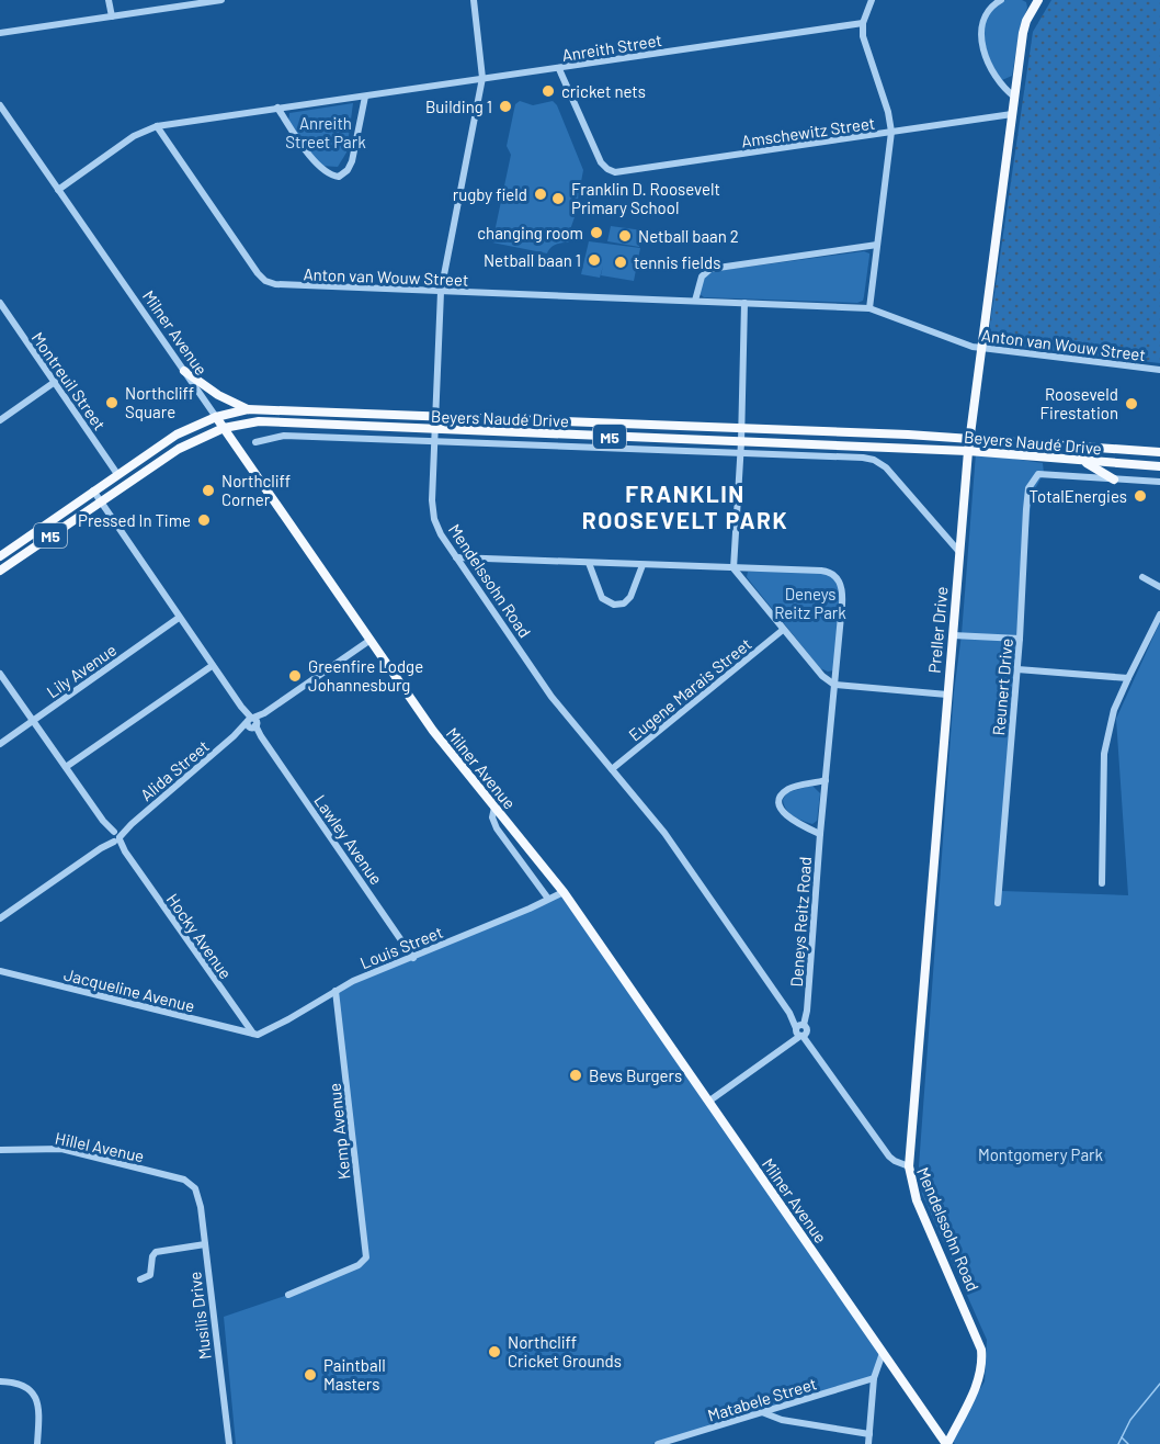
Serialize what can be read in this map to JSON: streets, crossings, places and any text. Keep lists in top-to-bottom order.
{
  "streets": {
    "main road": [
      "Milner Avenue",
      "Beyers Naudé Drive",
      "M5",
      "Mendelssohn Road",
      "Preller Drive"
    ],
    "street": [
      "Anreith Street",
      "Amschewitz Street",
      "Anton van Wouw Street",
      "Montreuil Street",
      "Lily Avenue",
      "Reunert Drive",
      "Eugene Marais Street",
      "Alida Street",
      "Lawley Avenue",
      "Deneys Reitz Road",
      "Hocky Avenue",
      "Louis Street",
      "Jacqueline Avenue",
      "Kemp Avenue",
      "Hillel Avenue",
      "Musilis Drive",
      "Matabele Street"
    ]
  },
  "crossings": [
    ["Anreith Street", "Amschewitz Street"],
    ["Anreith Street", "Anton van Wouw Street"],
    ["Anreith Street", "Milner Avenue"],
    ["Anreith Street", "Mendelssohn Road"],
    ["Amschewitz Street", "Preller Drive"],
    ["Anton van Wouw Street", "Mendelssohn Road"],
    ["Anton van Wouw Street", "Preller Drive"],
    ["Milner Avenue", "Beyers Naudé Drive"],
    ["Milner Avenue", "Mendelssohn Road"],
    ["Milner Avenue", "Alida Street"],
    ["Milner Avenue", "Louis Street"],
    ["Montreuil Street", "Beyers Naudé Drive"],
    ["Beyers Naudé Drive", "Mendelssohn Road"],
    ["Beyers Naudé Drive", "Preller Drive"],
    ["Beyers Naudé Drive", "Reunert Drive"],
    ["Beyers Naudé Drive", "Lawley Avenue"],
    ["Mendelssohn Road", "Preller Drive"],
    ["Mendelssohn Road", "Eugene Marais Street"],
    ["Mendelssohn Road", "Deneys Reitz Road"],
    ["Lily Avenue", "Lawley Avenue"],
    ["Lily Avenue", "Hocky Avenue"],
    ["Alida Street", "Lawley Avenue"],
    ["Alida Street", "Hocky Avenue"],
    ["Lawley Avenue", "Louis Street"],
    ["Hocky Avenue", "Louis Street"],
    ["Hocky Avenue", "Jacqueline Avenue"],
    ["Louis Street", "Jacqueline Avenue"],
    ["Louis Street", "Kemp Avenue"],
    ["Hillel Avenue", "Musilis Drive"]
  ],
  "districts": ["FRANKLIN ROOSEVELT PARK"],
  "parks": ["Anreith Street Park", "Deneys Reitz Park", "Montgomery Park"],
  "places": [
    "cricket nets",
    "Building 1",
    "rugby field",
    "Franklin D. Roosevelt Primary School",
    "changing room",
    "Netball baan 2",
    "Netball baan 1",
    "tennis fields",
    "Northcliff Square",
    "Rooseveld Firestation",
    "Northcliff Corner",
    "TotalEnergies",
    "Pressed In Time",
    "Greenfire Lodge Johannesburg",
    "Bevs Burgers",
    "Northcliff Cricket Grounds",
    "Paintball Masters"
  ]
}
